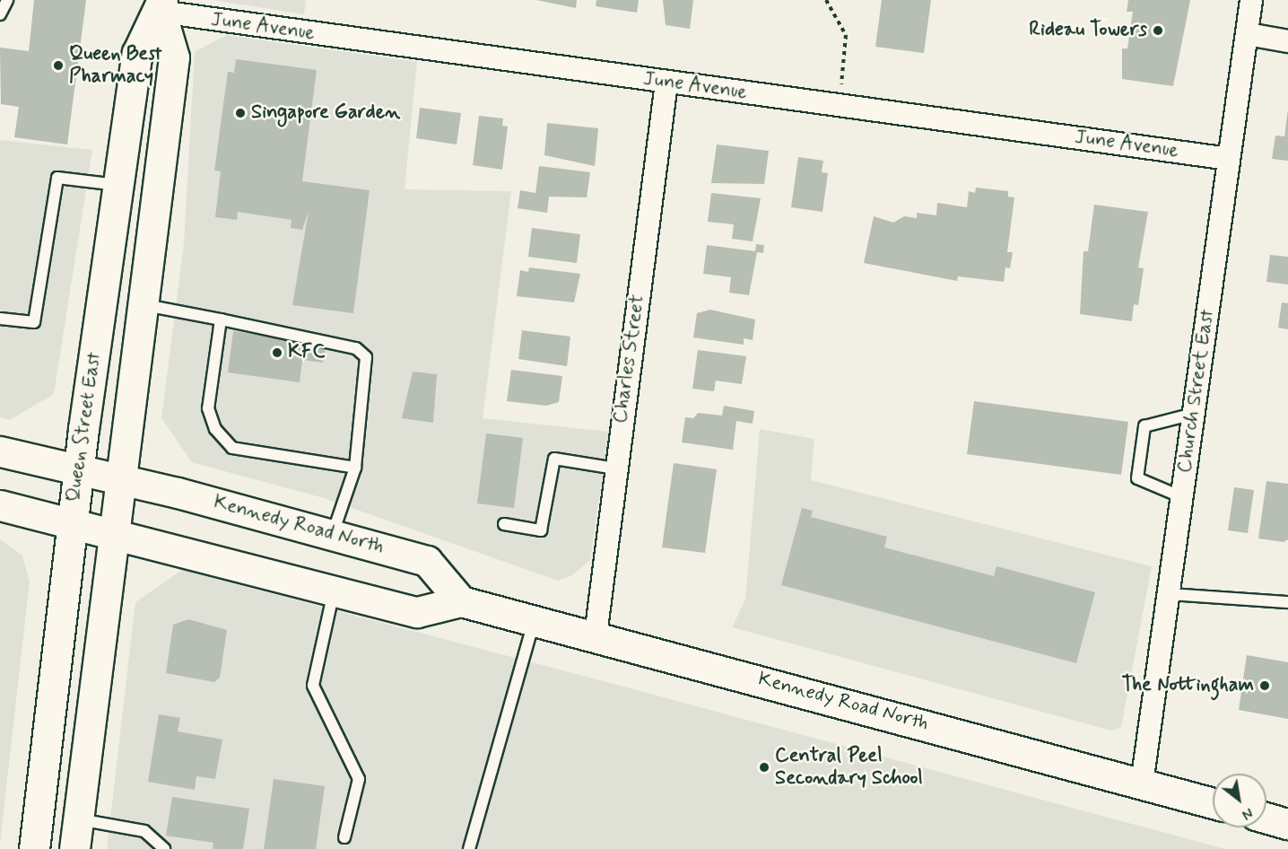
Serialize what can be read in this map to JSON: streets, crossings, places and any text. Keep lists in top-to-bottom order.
{
  "streets": {
    "main road": ["Queen Street East", "Kennedy Road North"],
    "street": ["June Avenue", "Charles Street", "Church Street East"]
  },
  "crossings": [
    ["June Avenue", "Charles Street"],
    ["June Avenue", "Church Street East"],
    ["June Avenue", "Queen Street East"],
    ["Charles Street", "Kennedy Road North"],
    ["Church Street East", "Kennedy Road North"],
    ["Queen Street East", "Kennedy Road North"]
  ],
  "places": [
    "Rideau Towers",
    "Queen Best Pharmacy",
    "Singapore Garden",
    "KFC",
    "The Nottingham",
    "Central Peel Secondary School"
  ],
  "north": "bottom right"
}
